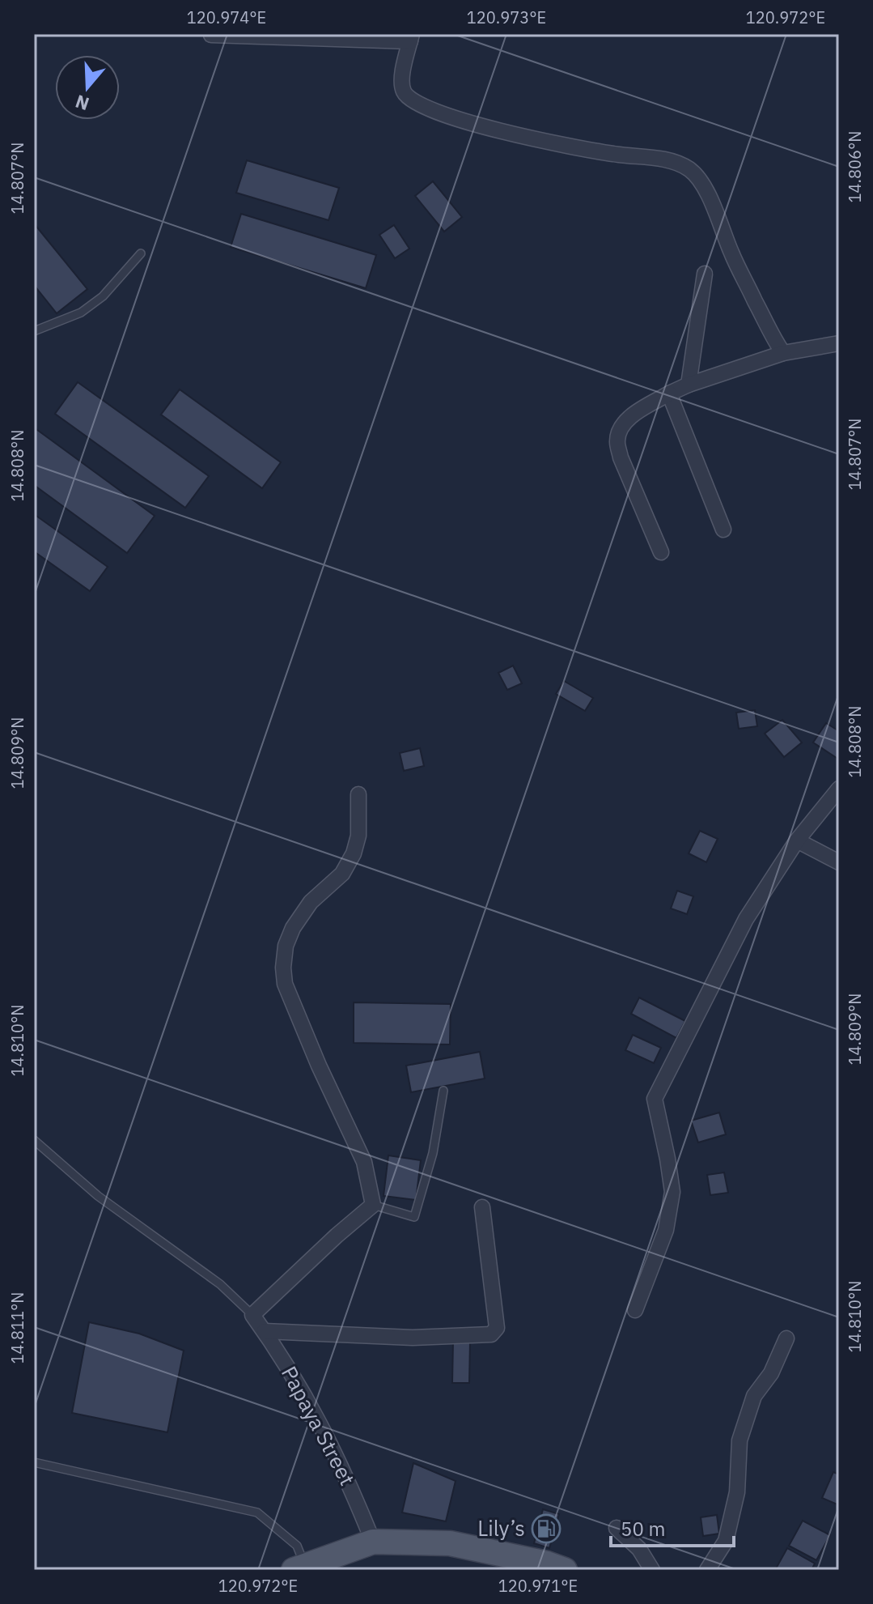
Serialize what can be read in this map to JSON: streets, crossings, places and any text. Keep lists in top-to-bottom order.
{
  "streets": {
    "street": ["Papaya Street"]
  },
  "places": {
    "fuel station": ["Lily’s"]
  },
  "scale_bar": "50 m",
  "north": "bottom",
  "coordinates": [
    "120.974°E",
    "120.973°E",
    "120.972°E",
    "14.806°N",
    "14.807°N",
    "14.808°N",
    "14.809°N",
    "14.810°N",
    "14.811°N",
    "120.971°E"
  ]
}
